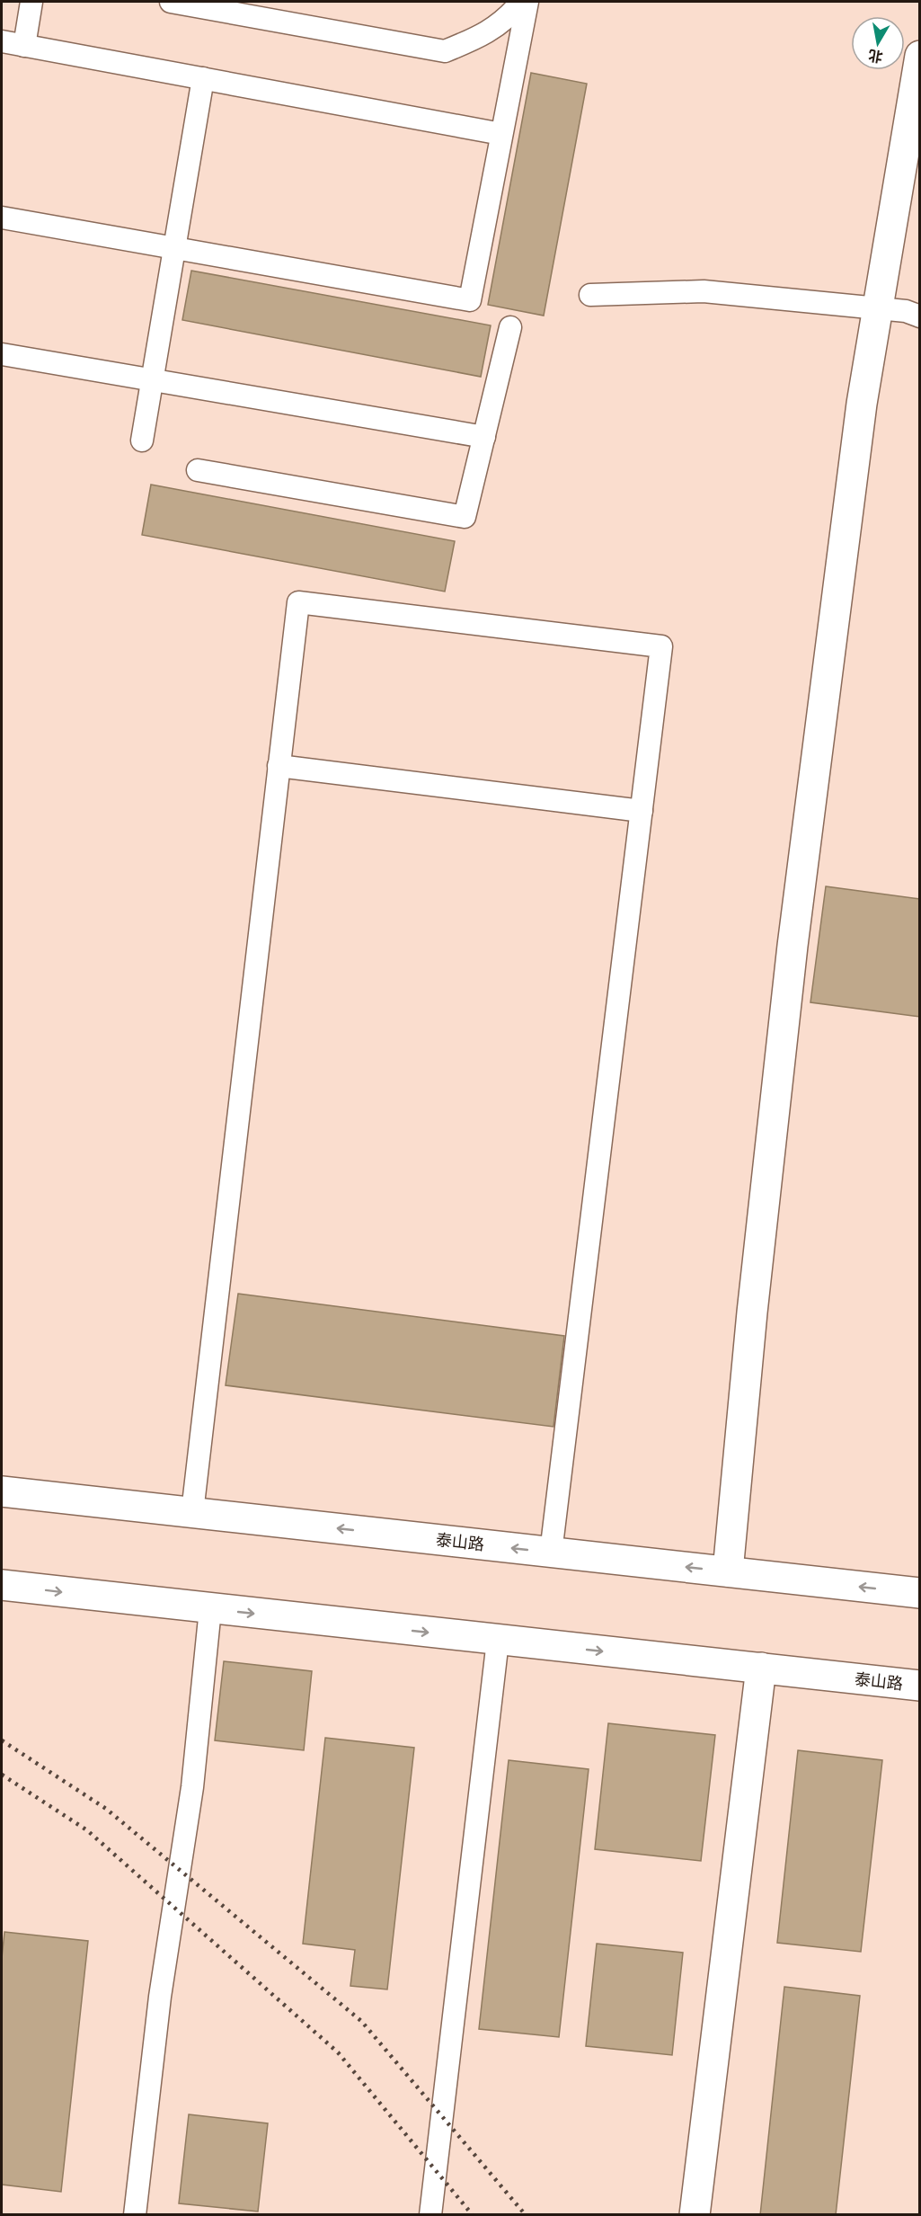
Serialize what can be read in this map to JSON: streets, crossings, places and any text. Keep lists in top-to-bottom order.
{
  "streets": {
    "street": ["泰山路"]
  },
  "north": "bottom"
}
